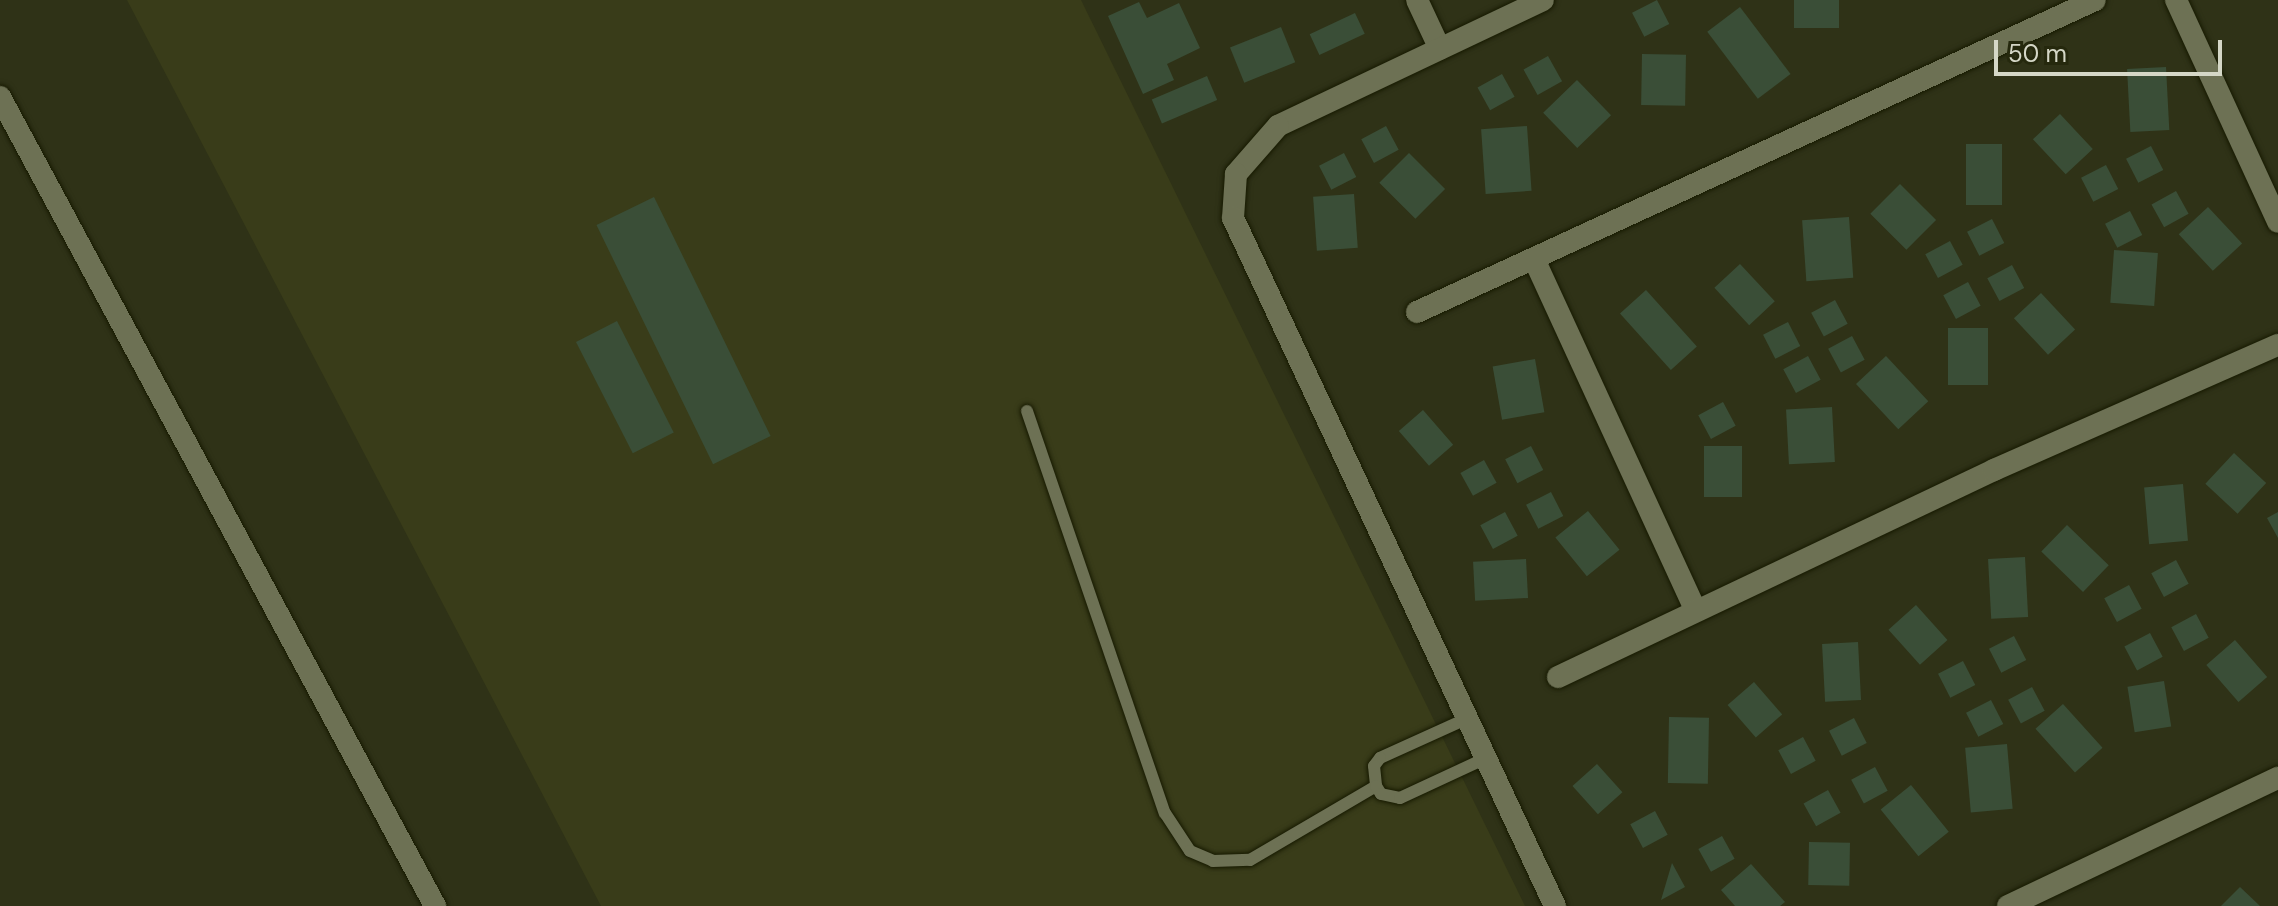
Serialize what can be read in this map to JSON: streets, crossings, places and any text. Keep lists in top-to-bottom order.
{
  "scale_bar": "50 m"
}
